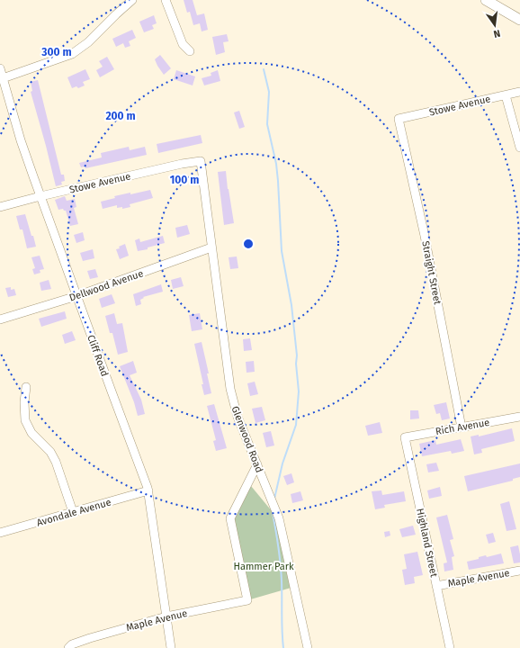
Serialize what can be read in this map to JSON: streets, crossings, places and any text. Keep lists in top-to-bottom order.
{
  "streets": {
    "street": [
      "Stowe Avenue",
      "Straight Street",
      "Dellwood Avenue",
      "Cliff Road",
      "Rich Avenue",
      "Glenwood Road",
      "Avondale Avenue",
      "Highland Street",
      "Maple Avenue"
    ]
  },
  "crossings": [
    ["Stowe Avenue", "Straight Street"],
    ["Stowe Avenue", "Cliff Road"],
    ["Stowe Avenue", "Glenwood Road"],
    ["Straight Street", "Rich Avenue"],
    ["Dellwood Avenue", "Cliff Road"],
    ["Dellwood Avenue", "Glenwood Road"],
    ["Cliff Road", "Avondale Avenue"],
    ["Cliff Road", "Maple Avenue"],
    ["Rich Avenue", "Highland Street"],
    ["Glenwood Road", "Maple Avenue"],
    ["Highland Street", "Maple Avenue"]
  ],
  "parks": ["Hammer Park"],
  "north": "bottom",
  "rings": ["300 m", "200 m", "100 m"]
}
